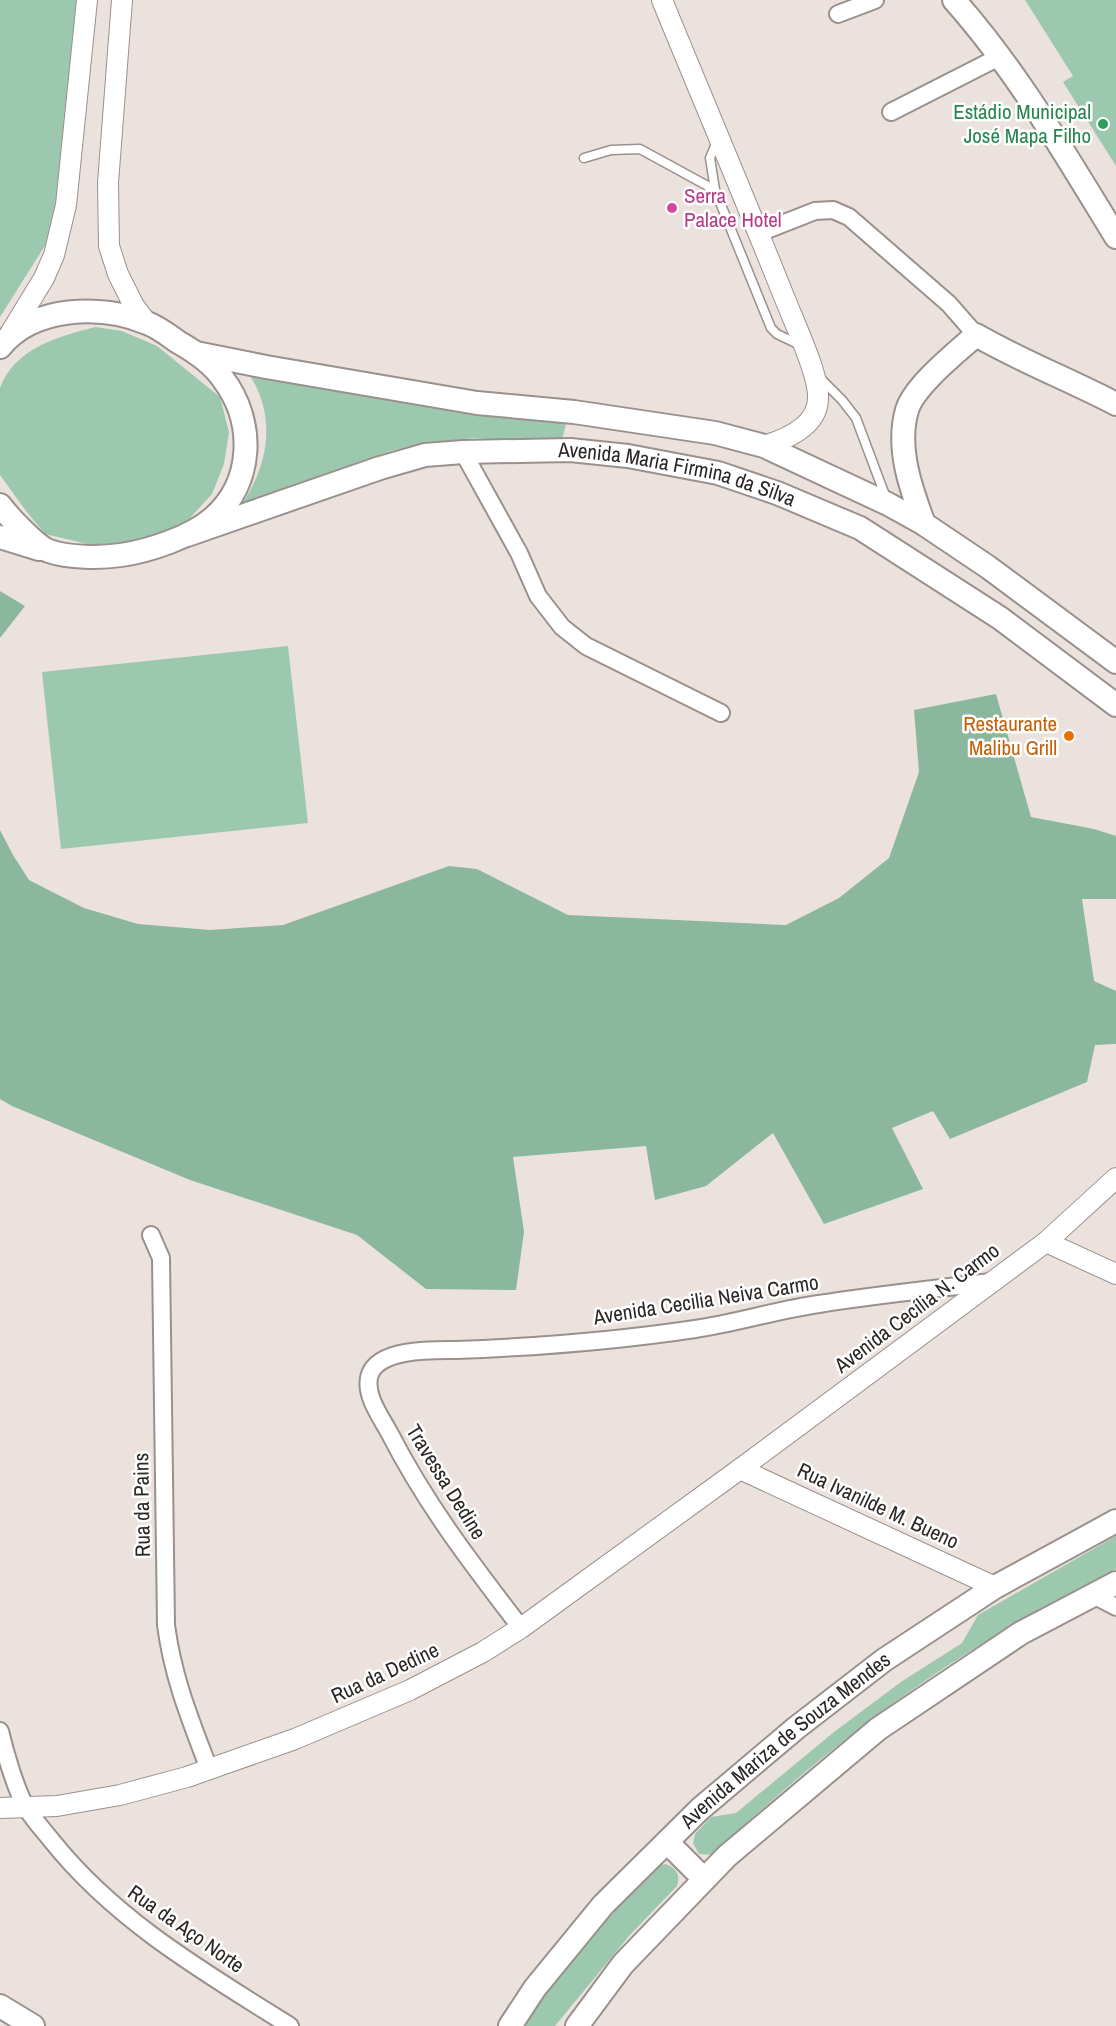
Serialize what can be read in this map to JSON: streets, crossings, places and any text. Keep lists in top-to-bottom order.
{
  "streets": {
    "main road": ["Avenida Maria Firmina da Silva", "Avenida Mariza de Souza Mendes"],
    "street": [
      "Avenida Cecilia Neiva Carmo",
      "Avenida Cecília N. Carmo",
      "Travessa Dedine",
      "Rua da Pains",
      "Rua Ivanilde M. Bueno",
      "Rua da Dedine",
      "Rua da Aço Norte"
    ]
  },
  "crossings": [
    ["Avenida Cecilia Neiva Carmo", "Avenida Cecília N. Carmo"],
    ["Avenida Cecilia Neiva Carmo", "Travessa Dedine"],
    ["Avenida Cecília N. Carmo", "Rua Ivanilde M. Bueno"],
    ["Avenida Cecília N. Carmo", "Rua da Dedine"],
    ["Travessa Dedine", "Rua da Dedine"],
    ["Rua da Pains", "Rua da Dedine"],
    ["Rua Ivanilde M. Bueno", "Rua da Dedine"],
    ["Rua Ivanilde M. Bueno", "Avenida Mariza de Souza Mendes"],
    ["Rua da Dedine", "Rua da Aço Norte"]
  ],
  "places": ["Estádio Municipal José Mapa Filho", "Serra Palace Hotel", "Restaurante Malibu Grill"]
}
